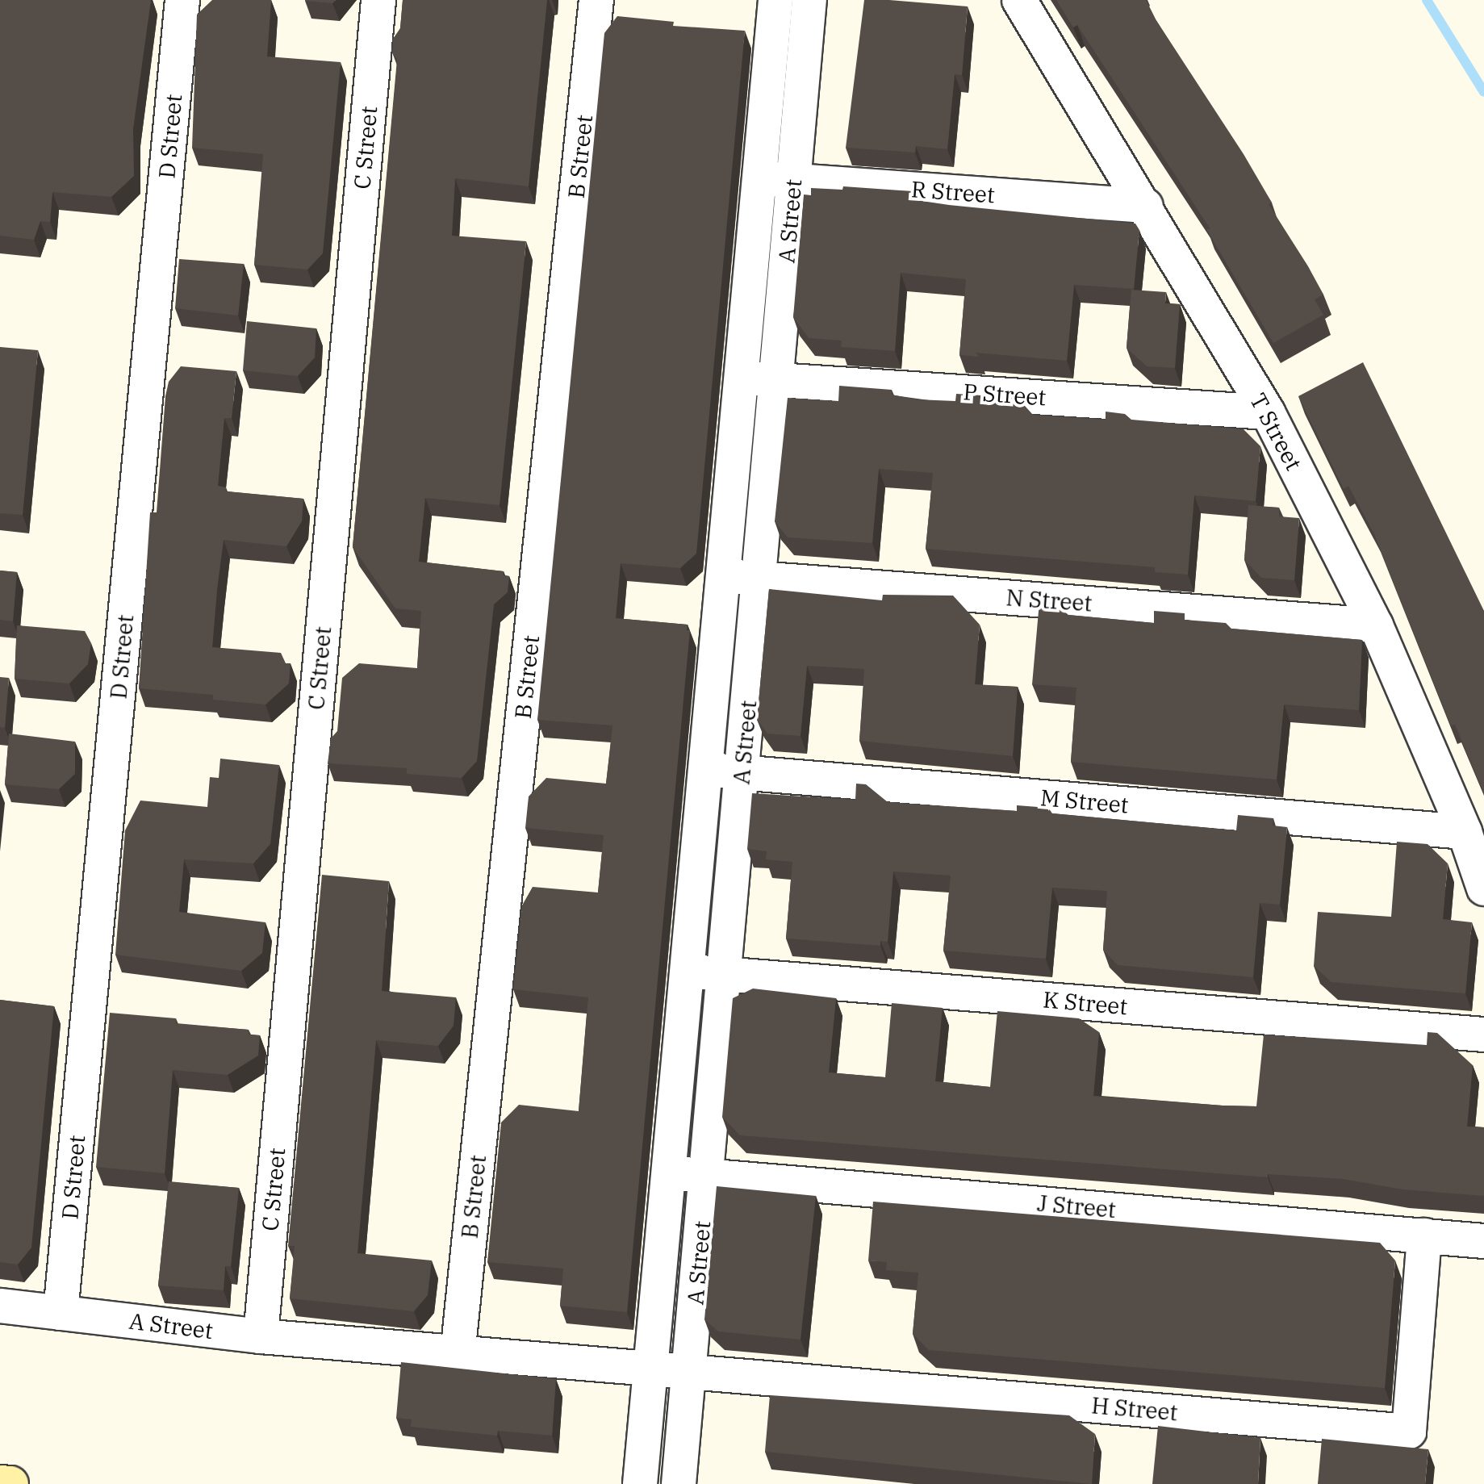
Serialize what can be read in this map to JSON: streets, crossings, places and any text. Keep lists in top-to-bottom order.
{
  "streets": {
    "street": [
      "D Street",
      "C Street",
      "B Street",
      "R Street",
      "A Street",
      "P Street",
      "T Street",
      "N Street",
      "M Street",
      "K Street",
      "J Street",
      "H Street"
    ]
  },
  "crossings": [
    ["D Street", "A Street"],
    ["C Street", "A Street"],
    ["B Street", "A Street"],
    ["R Street", "A Street"],
    ["R Street", "T Street"],
    ["A Street", "P Street"],
    ["A Street", "N Street"],
    ["A Street", "M Street"],
    ["A Street", "K Street"],
    ["A Street", "J Street"],
    ["A Street", "H Street"],
    ["P Street", "T Street"],
    ["T Street", "N Street"],
    ["T Street", "M Street"],
    ["J Street", "H Street"]
  ]
}
